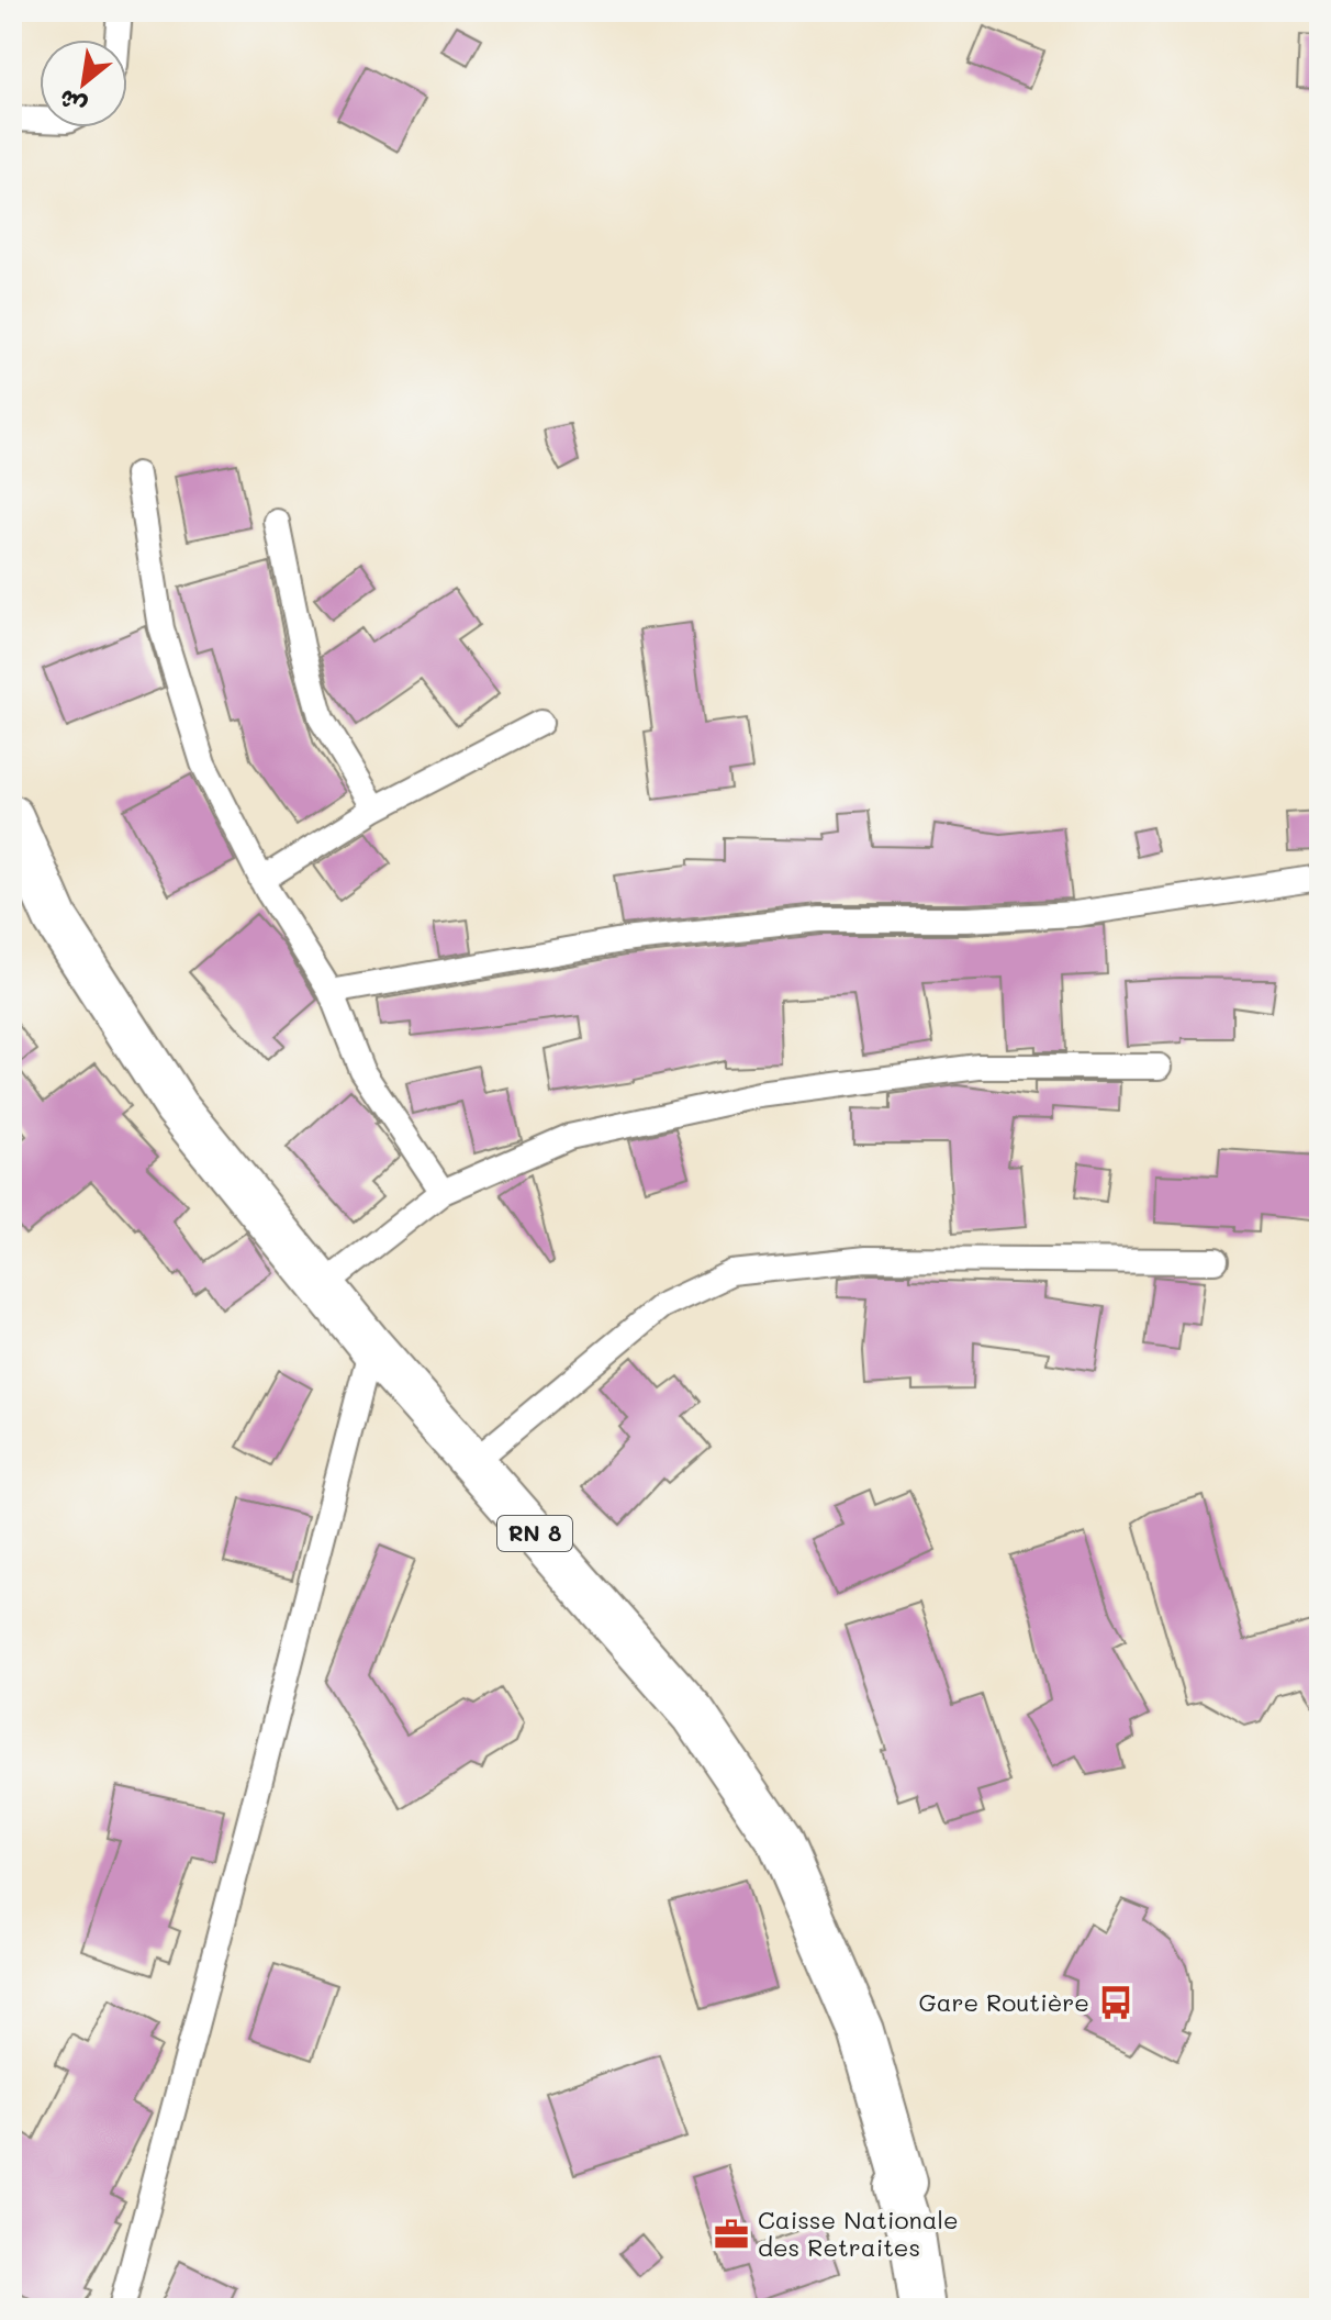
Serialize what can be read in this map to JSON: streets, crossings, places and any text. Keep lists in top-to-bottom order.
{
  "streets": {
    "highway": ["RN 8"]
  },
  "places": {
    "bus stop": ["Gare Routière"],
    "office": ["Caisse Nationale des Retraites"]
  },
  "north": "bottom left"
}
